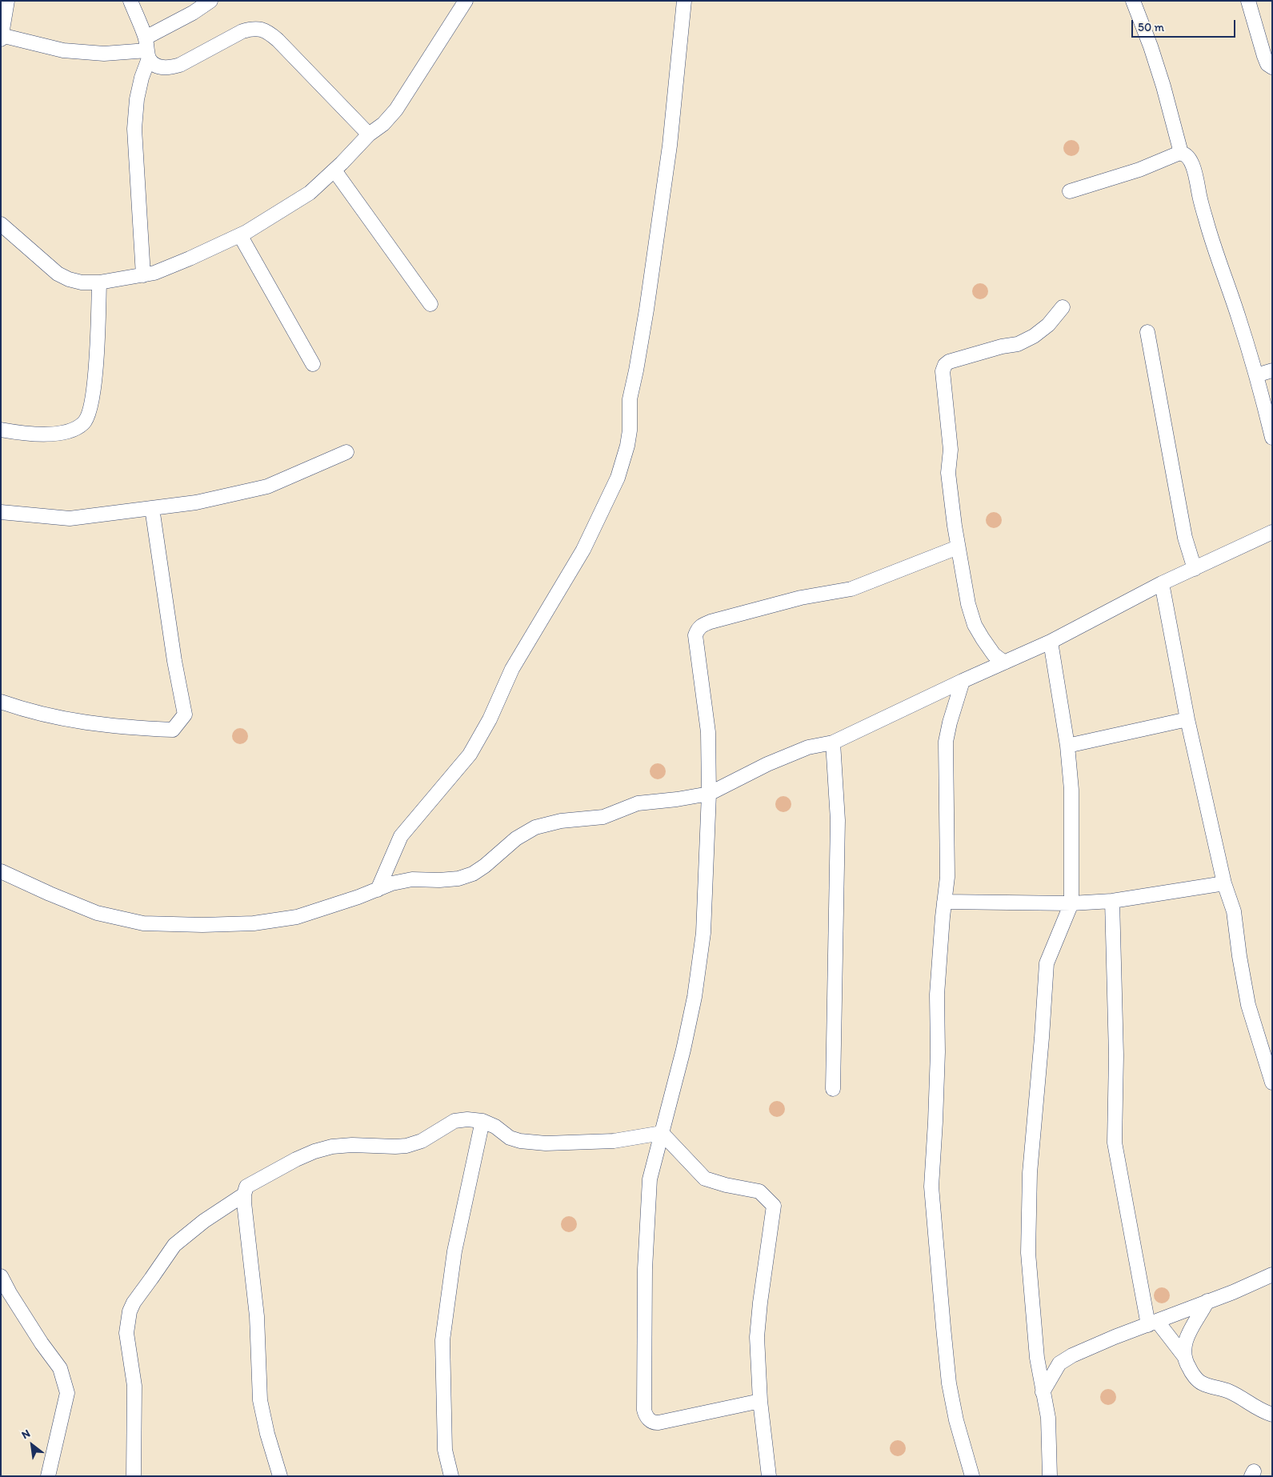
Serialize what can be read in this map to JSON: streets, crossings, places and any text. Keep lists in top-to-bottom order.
{
  "scale_bar": "50 m",
  "north": "top left"
}
